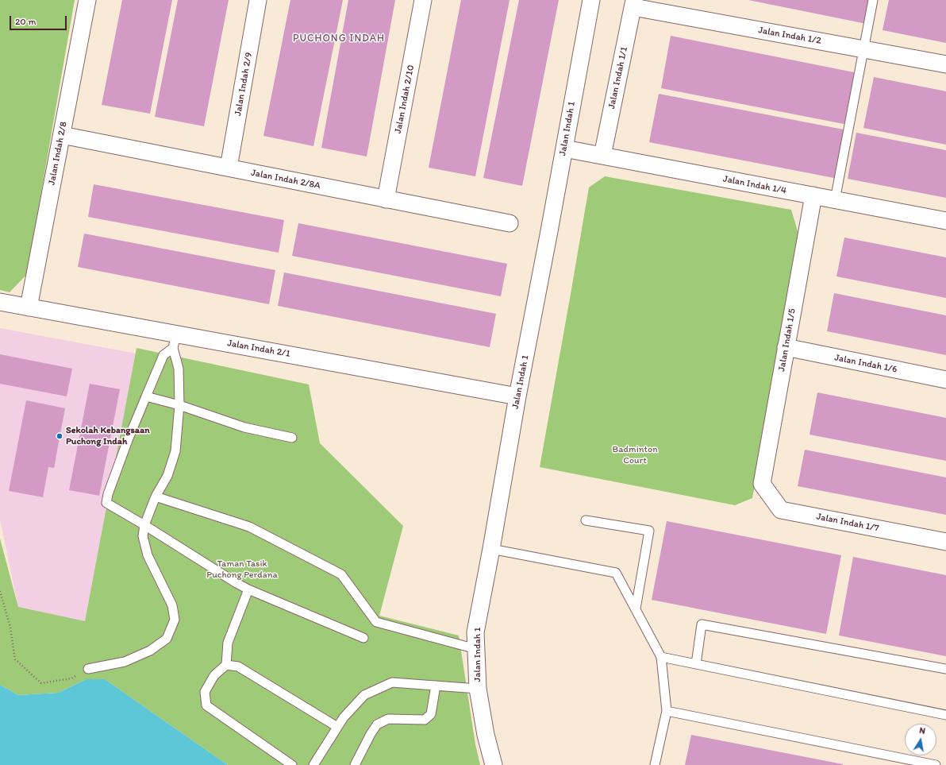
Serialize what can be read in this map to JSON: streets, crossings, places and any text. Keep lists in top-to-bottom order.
{
  "streets": {
    "street": [
      "Jalan Indah 1/2",
      "Jalan Indah 1/1",
      "Jalan Indah 2/9",
      "Jalan Indah 2/10",
      "Jalan Indah 1",
      "Jalan Indah 2/8",
      "Jalan Indah 2/8A",
      "Jalan Indah 1/4",
      "Jalan Indah 1/5",
      "Jalan Indah 2/1",
      "Jalan Indah 1/6",
      "Jalan Indah 1/7"
    ]
  },
  "crossings": [
    ["Jalan Indah 1/2", "Jalan Indah 1/1"],
    ["Jalan Indah 1/1", "Jalan Indah 1/4"],
    ["Jalan Indah 2/9", "Jalan Indah 2/8A"],
    ["Jalan Indah 2/10", "Jalan Indah 2/8A"],
    ["Jalan Indah 1", "Jalan Indah 1/4"],
    ["Jalan Indah 1", "Jalan Indah 2/1"],
    ["Jalan Indah 2/8", "Jalan Indah 2/8A"],
    ["Jalan Indah 2/8", "Jalan Indah 2/1"],
    ["Jalan Indah 1/4", "Jalan Indah 1/5"],
    ["Jalan Indah 1/5", "Jalan Indah 1/6"],
    ["Jalan Indah 1/5", "Jalan Indah 1/7"]
  ],
  "districts": ["PUCHONG INDAH"],
  "parks": ["Badminton Court", "Taman Tasik Puchong Perdana"],
  "places": ["Sekolah Kebangsaan Puchong Indah"],
  "scale_bar": "20 m",
  "north": "top"
}
